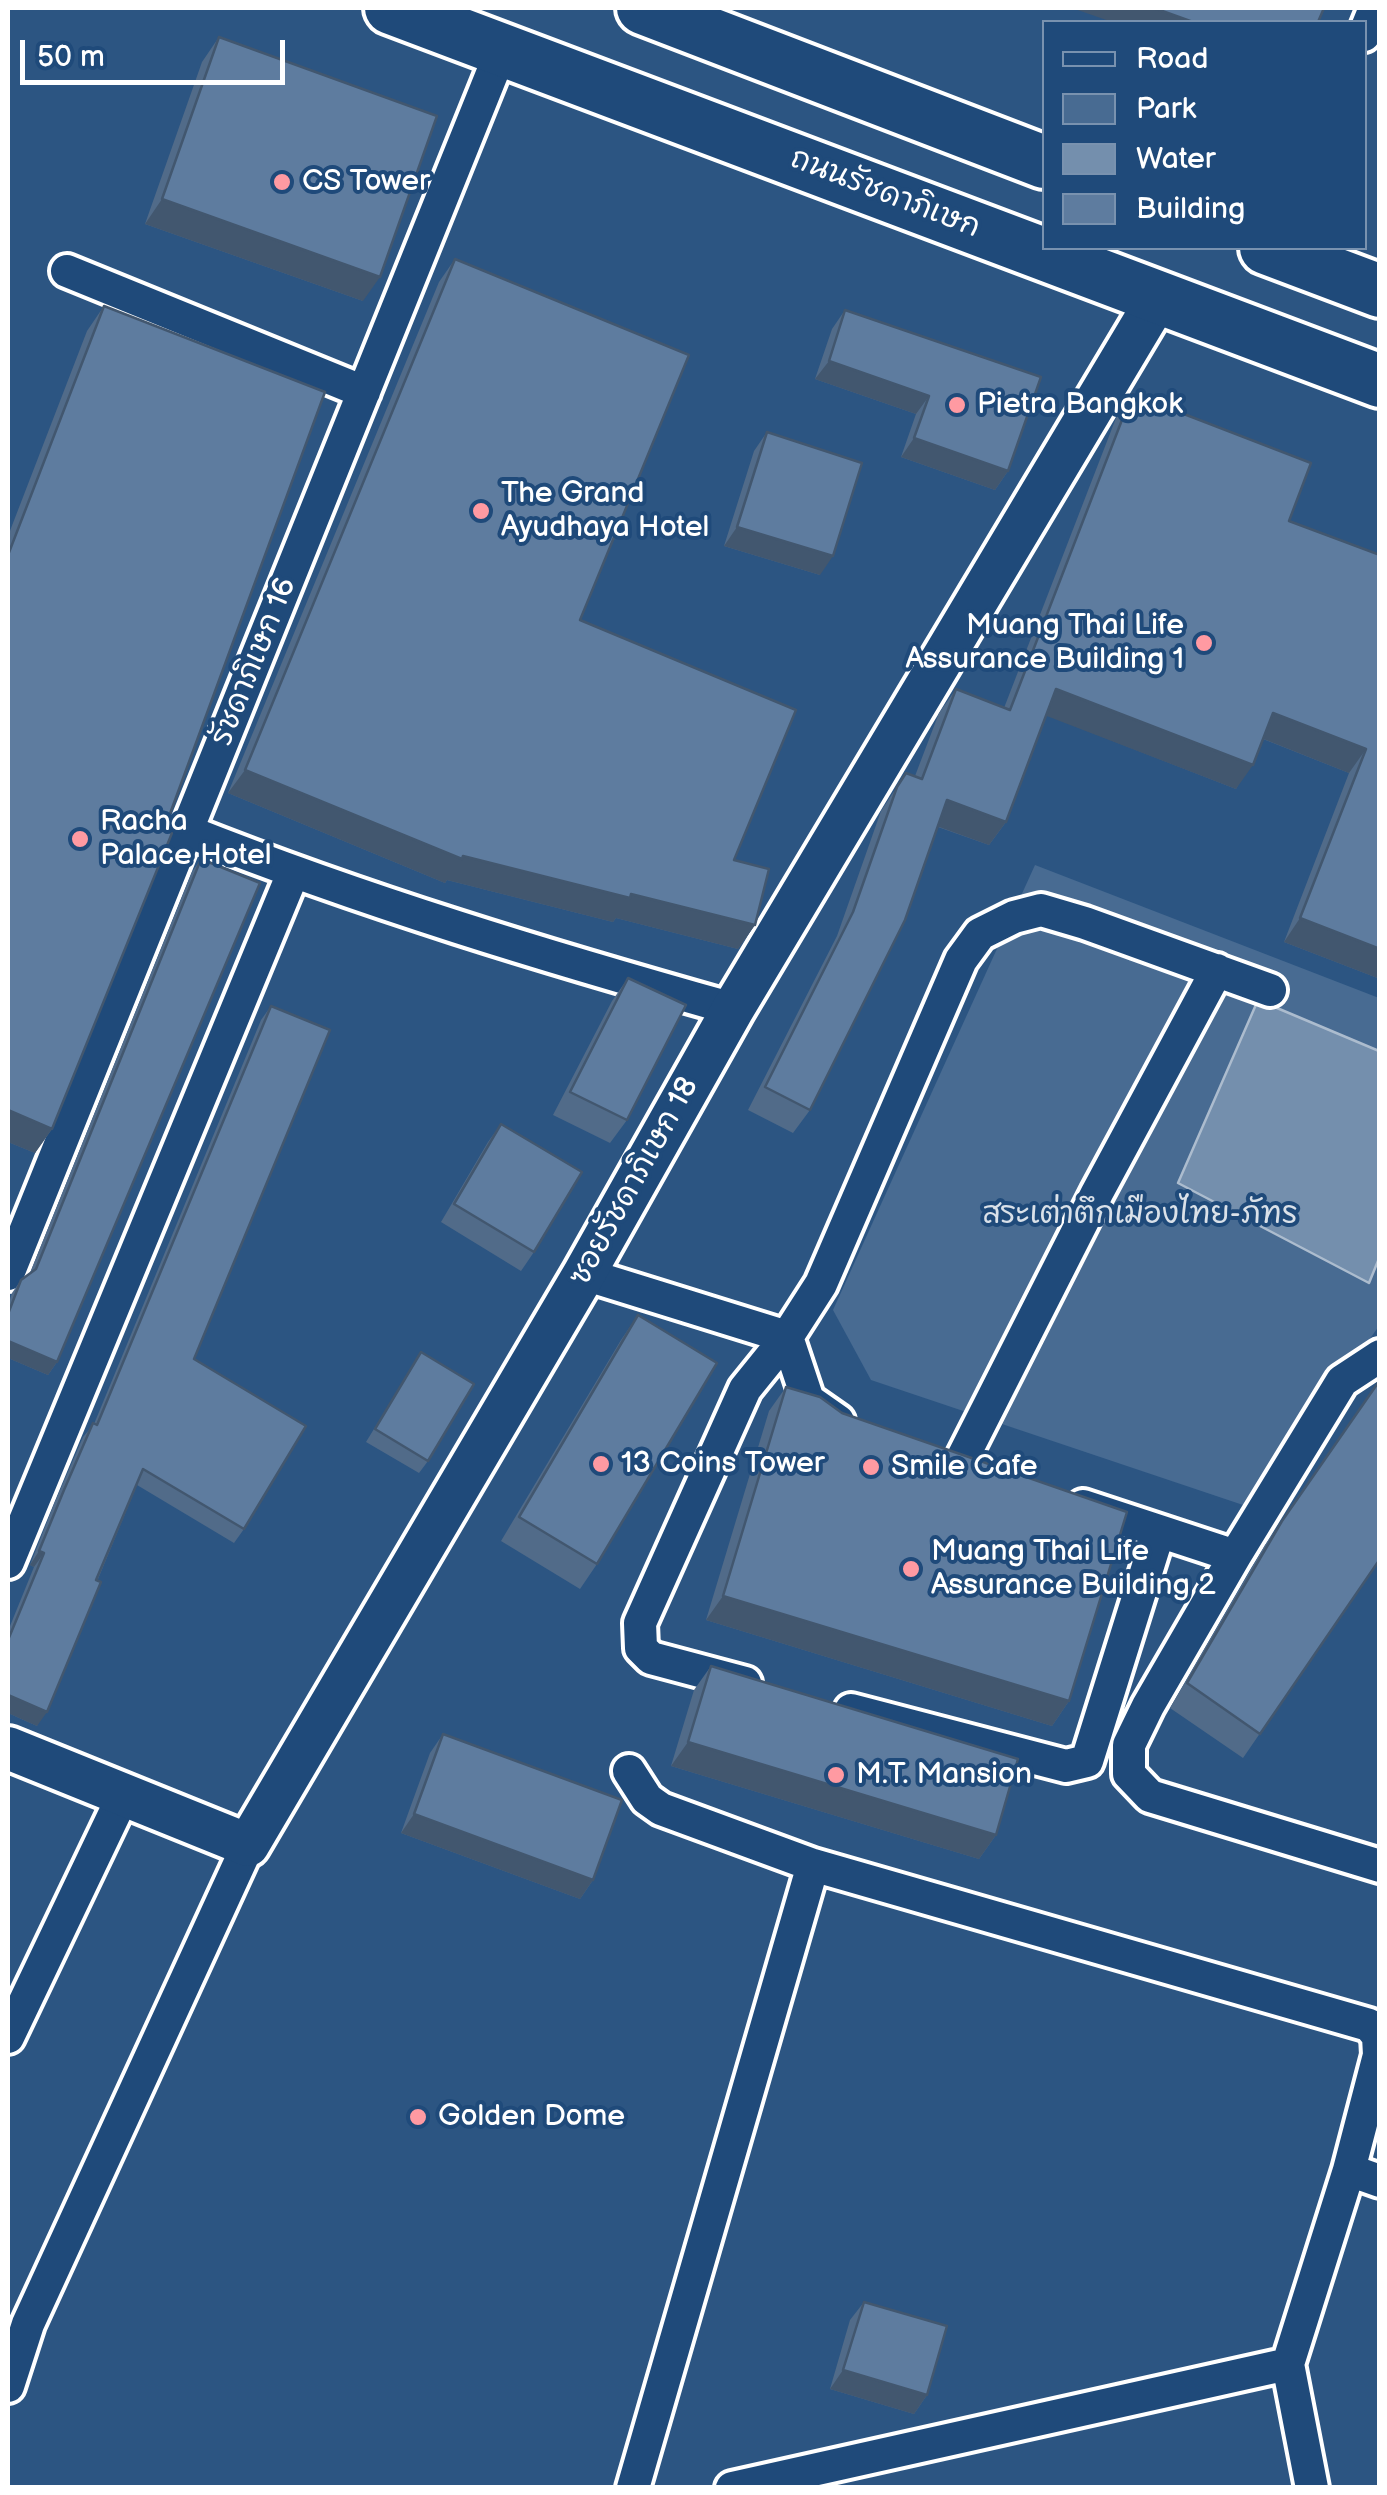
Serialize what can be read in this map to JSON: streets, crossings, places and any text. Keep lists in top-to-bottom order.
{
  "streets": {
    "main road": ["ถนนรัชดาภิเษก"],
    "street": ["รัชดาภิเษก 16", "ซอยรัชดาภิเษก 18"]
  },
  "crossings": [
    ["ถนนรัชดาภิเษก", "รัชดาภิเษก 16"],
    ["ถนนรัชดาภิเษก", "ซอยรัชดาภิเษก 18"]
  ],
  "parks": ["สระเต่าตึกเมืองไทย-ภัทร"],
  "places": [
    "CS Tower",
    "Pietra Bangkok",
    "The Grand Ayudhaya Hotel",
    "Muang Thai Life Assurance Building 1",
    "Racha Palace Hotel",
    "13 Coins Tower",
    "Smile Cafe",
    "Muang Thai Life Assurance Building 2",
    "M.T. Mansion",
    "Golden Dome"
  ],
  "legend": [
    "Road",
    "Park",
    "Water",
    "Building"
  ],
  "scale_bar": "50 m"
}
